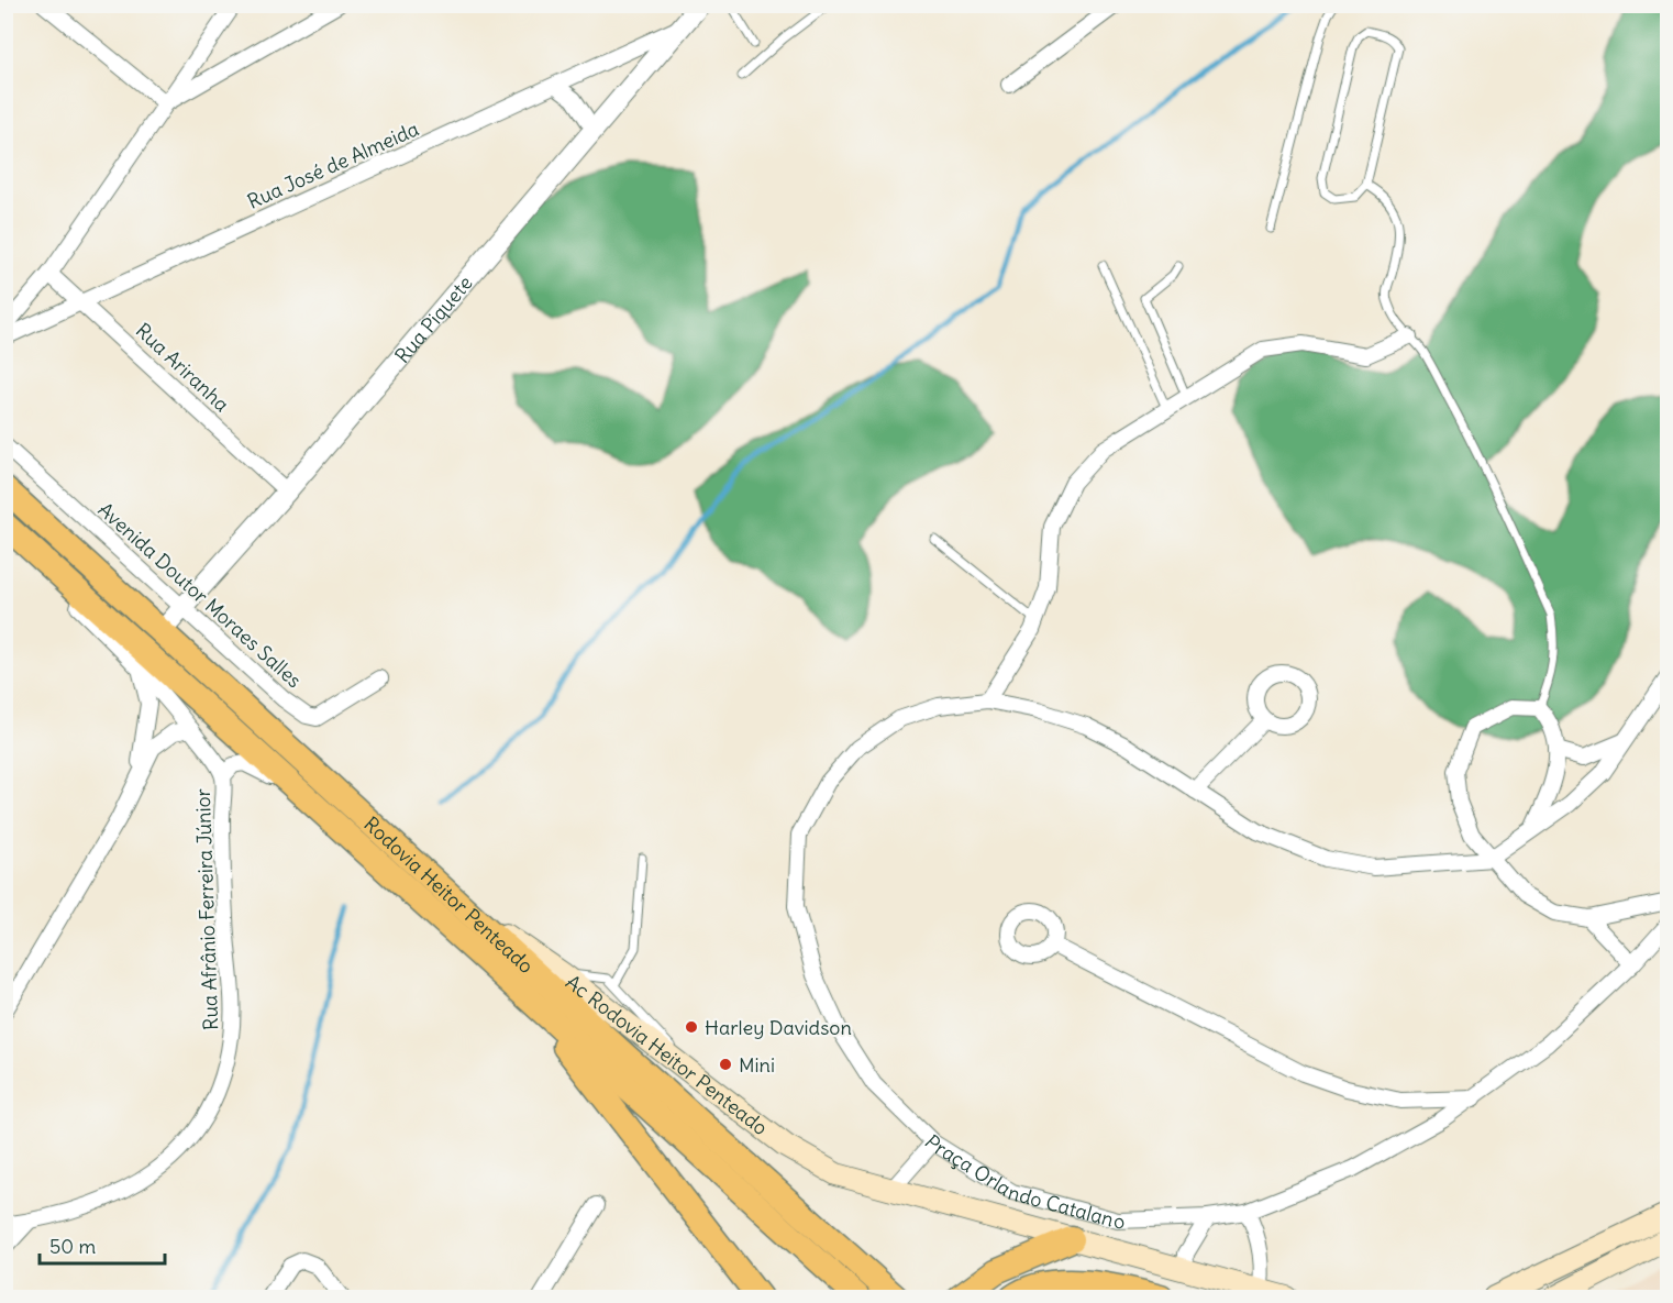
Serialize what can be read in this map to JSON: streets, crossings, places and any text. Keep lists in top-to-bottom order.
{
  "streets": {
    "main road": ["Rodovia Heitor Penteado", "Ac Rodovia Heitor Penteado", "Praça Orlando Catalano"],
    "street": [
      "Rua José de Almeida",
      "Rua Piquete",
      "Rua Ariranha",
      "Avenida Doutor Moraes Salles",
      "Rua Afrânio Ferreira Júnior"
    ]
  },
  "crossings": [
    ["Rua José de Almeida", "Rua Piquete"],
    ["Rua José de Almeida", "Rua Ariranha"],
    ["Rua Piquete", "Rua Ariranha"],
    ["Rua Piquete", "Avenida Doutor Moraes Salles"],
    ["Rua Piquete", "Rodovia Heitor Penteado"],
    ["Rodovia Heitor Penteado", "Rua Afrânio Ferreira Júnior"],
    ["Rodovia Heitor Penteado", "Ac Rodovia Heitor Penteado"],
    ["Ac Rodovia Heitor Penteado", "Praça Orlando Catalano"]
  ],
  "places": ["Harley Davidson", "Mini"],
  "scale_bar": "50 m"
}
